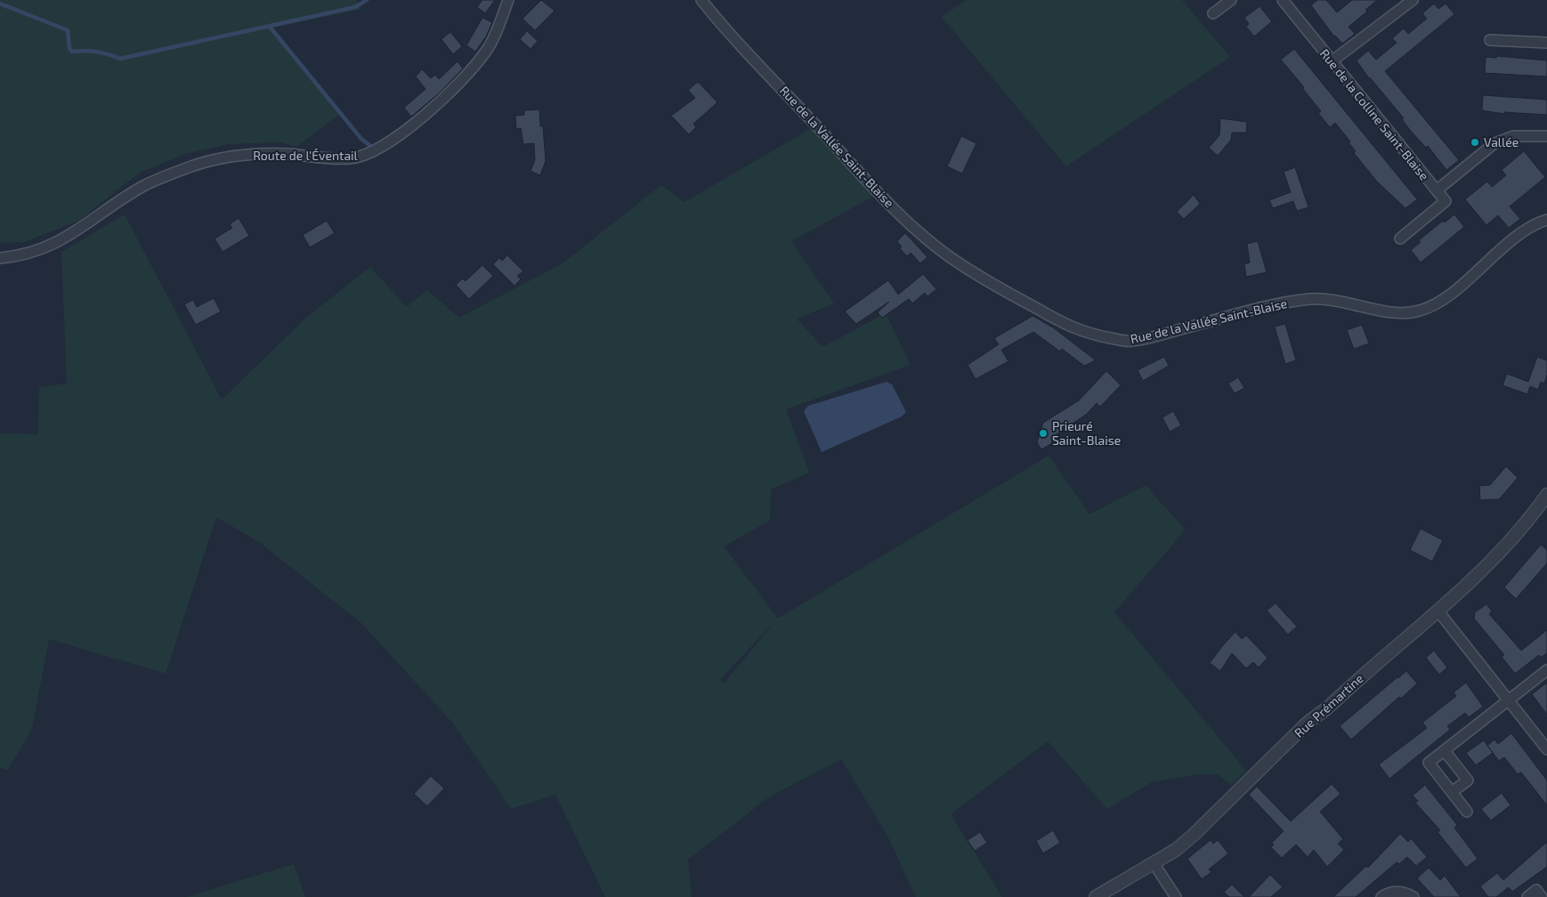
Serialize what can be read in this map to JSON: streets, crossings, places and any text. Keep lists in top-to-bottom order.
{
  "streets": {
    "street": [
      "Rue de la Colline Saint-Blaise",
      "Rue de la Vallée Saint-Blaise",
      "Route de l'Éventail",
      "Rue Prémartine"
    ]
  },
  "places": ["Vallée", "Prieuré Saint-Blaise"]
}
